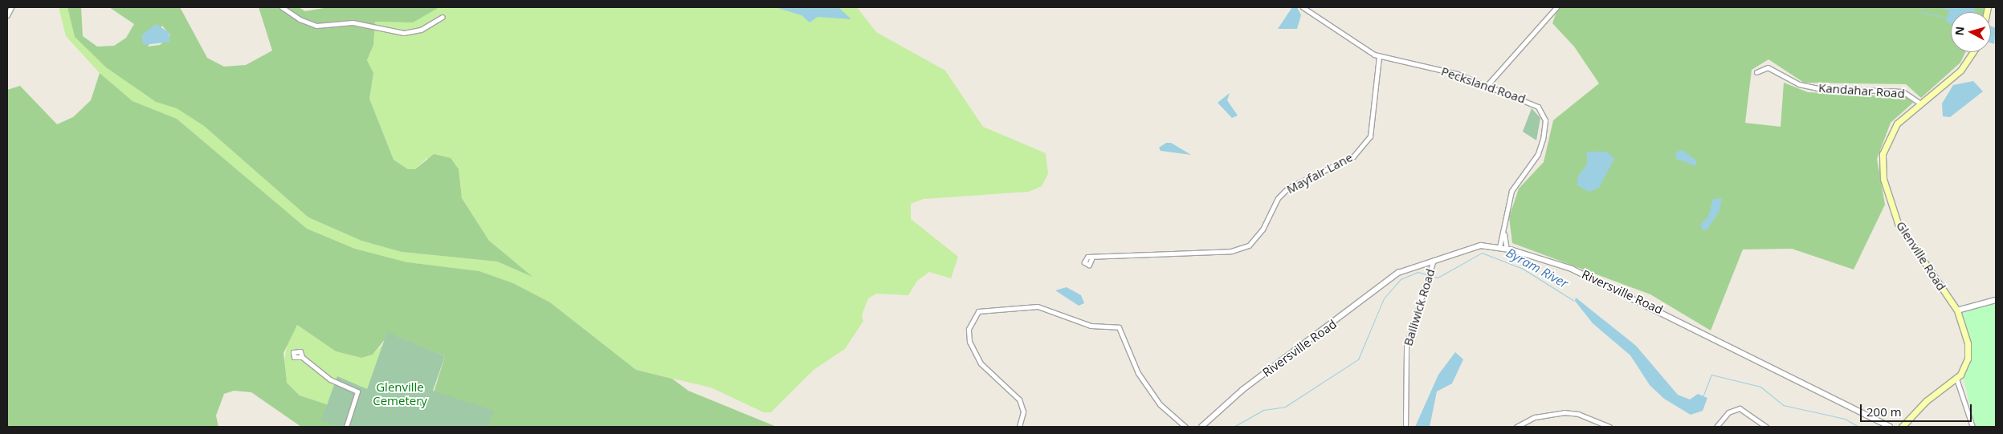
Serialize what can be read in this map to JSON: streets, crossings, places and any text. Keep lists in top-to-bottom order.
{
  "streets": {
    "main road": ["Glenville Road"],
    "street": [
      "Pecksland Road",
      "Kandahar Road",
      "Mayfair Lane",
      "Riversville Road",
      "Bailiwick Road"
    ]
  },
  "crossings": [
    ["Pecksland Road", "Mayfair Lane"],
    ["Pecksland Road", "Riversville Road"],
    ["Kandahar Road", "Glenville Road"],
    ["Riversville Road", "Bailiwick Road"]
  ],
  "water": ["Byram River"],
  "parks": ["Glenville Cemetery"],
  "scale_bar": "200 m",
  "north": "left"
}
